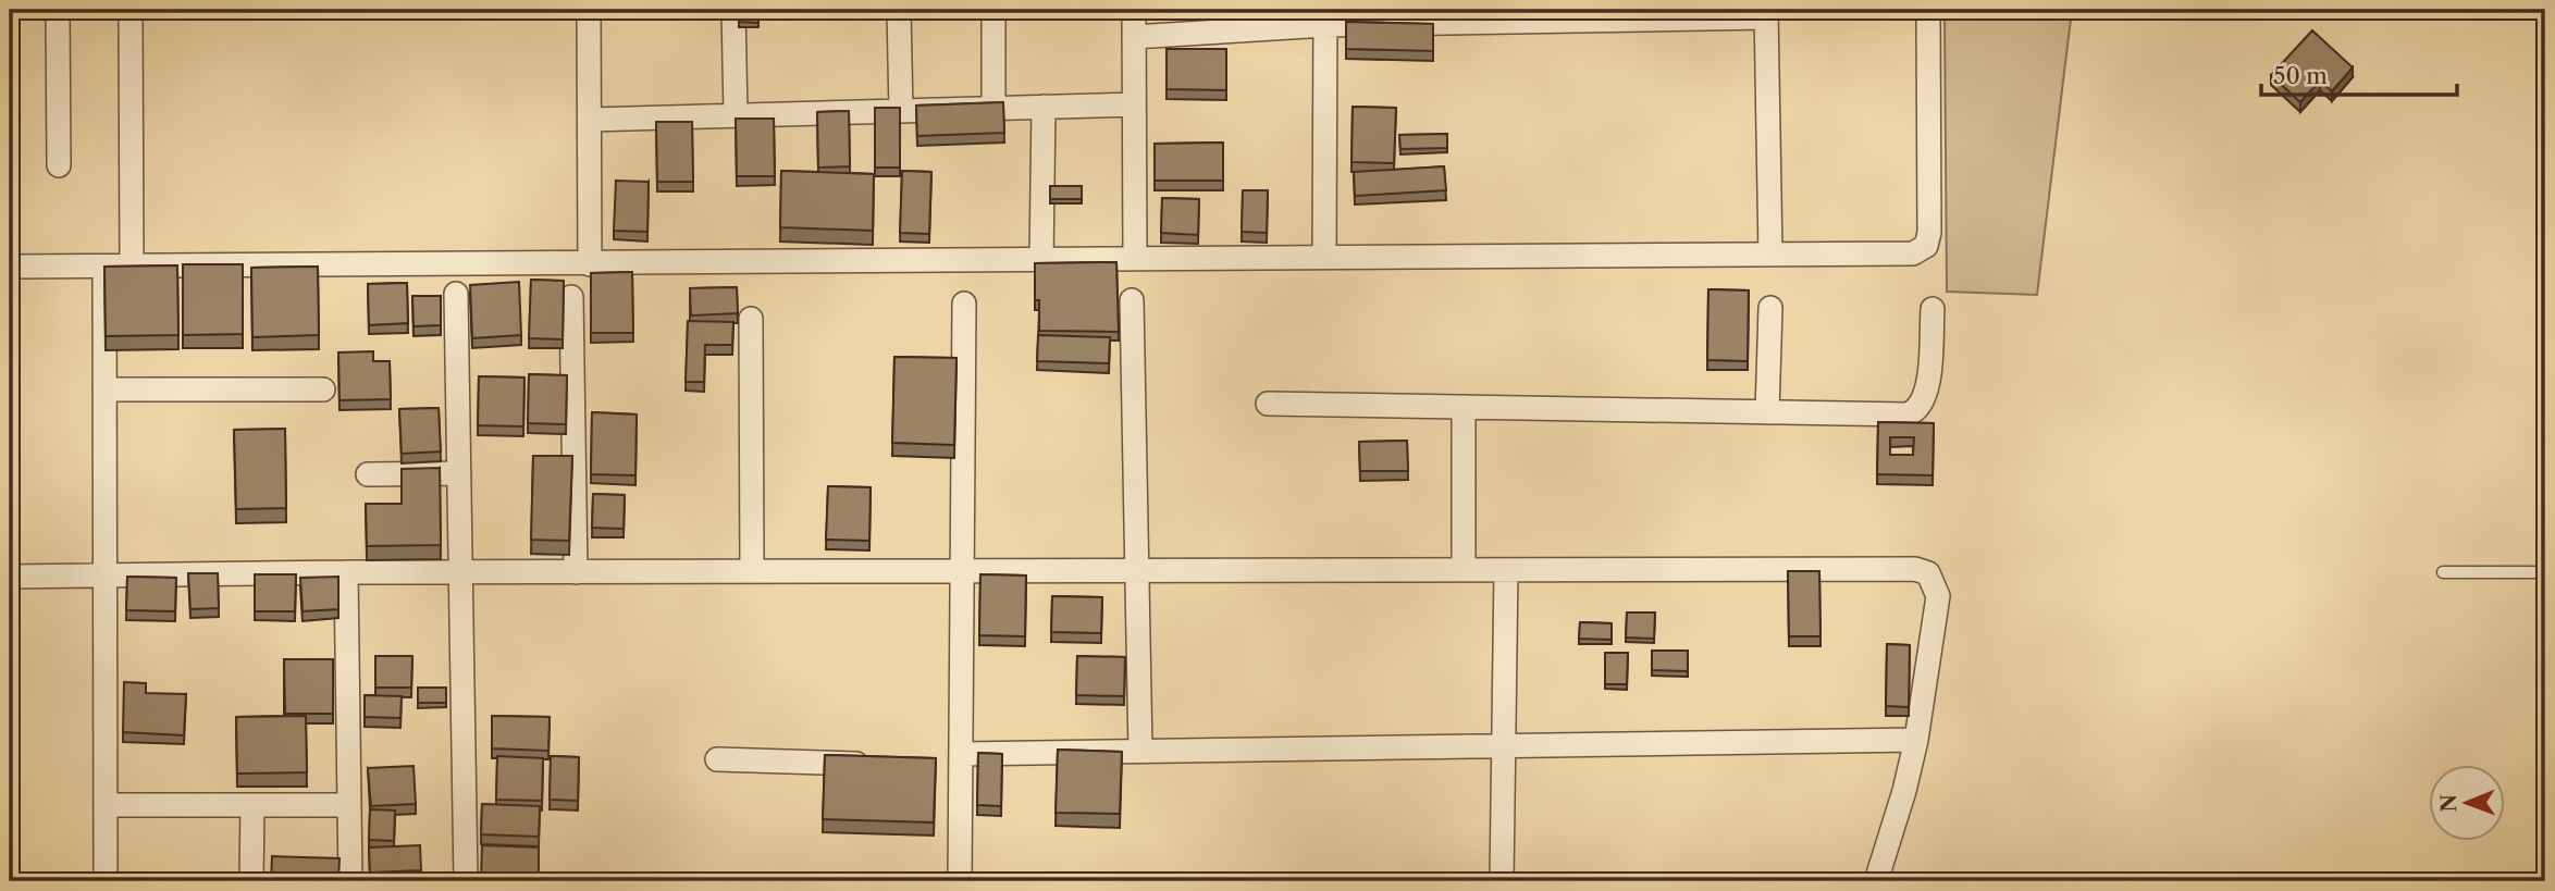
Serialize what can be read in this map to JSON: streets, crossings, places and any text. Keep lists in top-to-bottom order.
{
  "scale_bar": "50 m",
  "north": "left"
}
